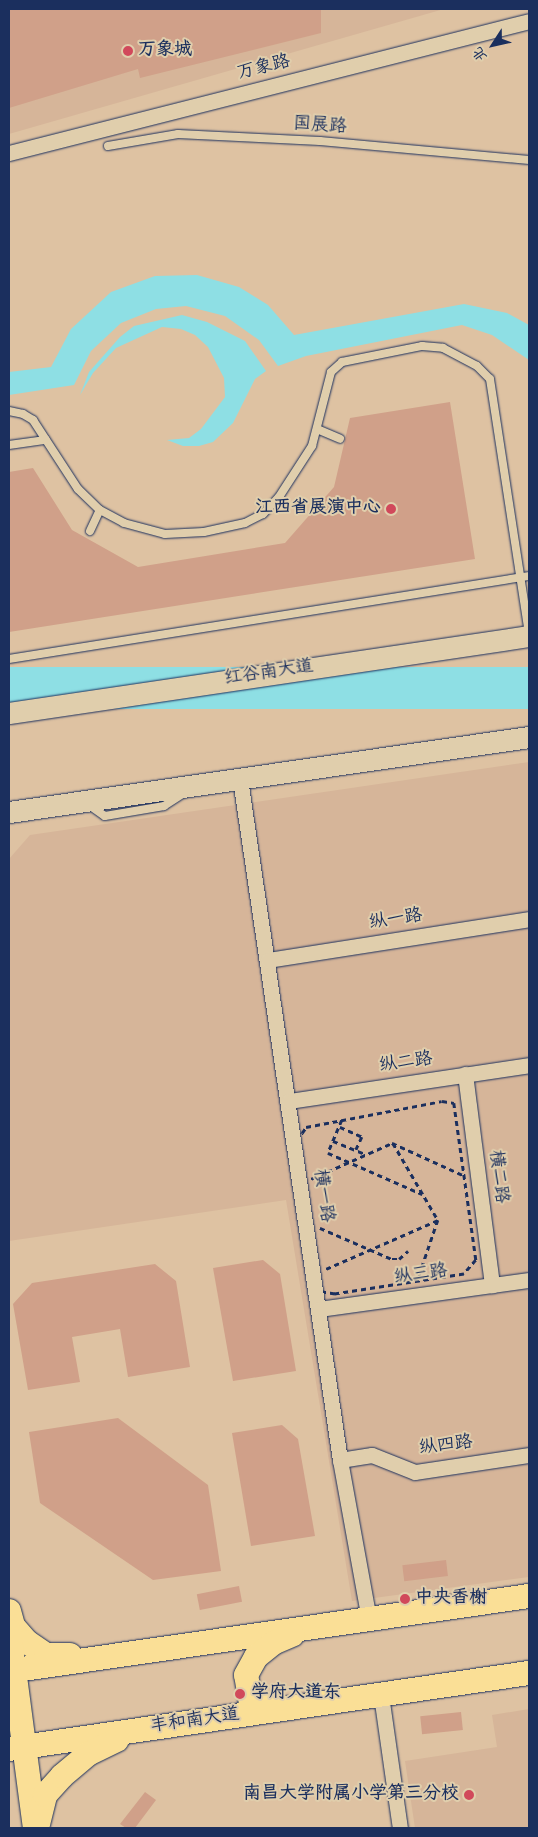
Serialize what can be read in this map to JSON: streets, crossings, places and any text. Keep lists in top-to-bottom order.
{
  "streets": {
    "main road": ["红谷南大道", "丰和南大道"],
    "street": [
      "万象路",
      "纵一路",
      "纵二路",
      "横二路",
      "横一路",
      "纵三路",
      "纵四路"
    ],
    "lane": ["国展路"]
  },
  "crossings": [
    ["纵一路", "横一路"],
    ["纵二路", "横二路"],
    ["纵二路", "横一路"],
    ["横二路", "纵三路"],
    ["横一路", "纵三路"],
    ["横一路", "纵四路"]
  ],
  "places": [
    "万象城",
    "江西省展演中心",
    "中央香榭",
    "学府大道东",
    "南昌大学附属小学第三分校"
  ],
  "north": "bottom left"
}
